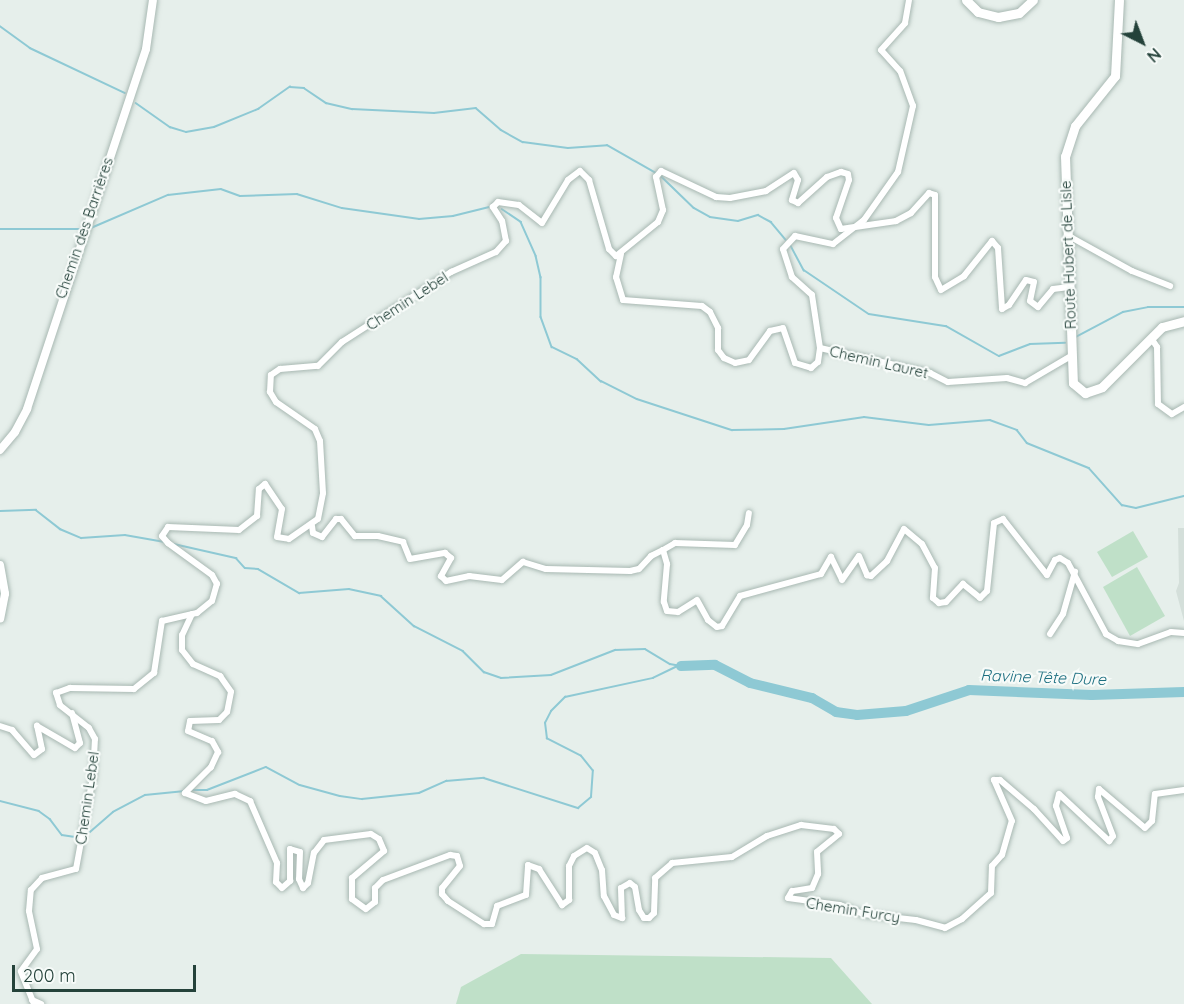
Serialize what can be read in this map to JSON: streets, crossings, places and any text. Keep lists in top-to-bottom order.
{
  "streets": {
    "main road": ["Route Hubert de Lisle"],
    "street": [
      "Chemin des Barrières",
      "Chemin Lebel",
      "Chemin Lauret",
      "Chemin Furcy"
    ]
  },
  "crossings": [
    ["Route Hubert de Lisle", "Chemin Lauret"],
    ["Chemin Lebel", "Chemin Lauret"],
    ["Chemin Lebel", "Chemin Furcy"]
  ],
  "water": ["Ravine Tête Dure"],
  "scale_bar": "200 m",
  "north": "bottom right"
}
